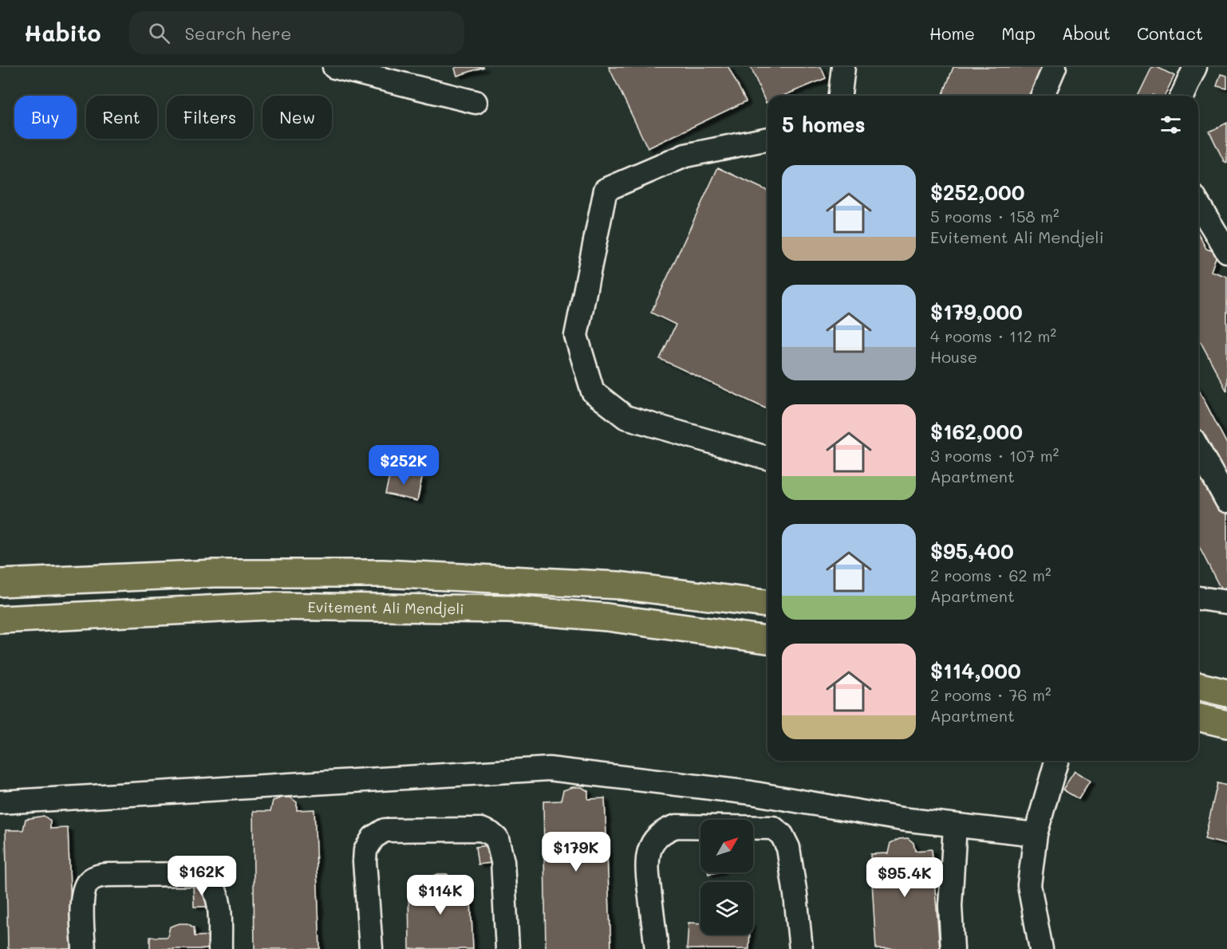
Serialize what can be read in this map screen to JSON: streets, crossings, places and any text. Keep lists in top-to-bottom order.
{
  "streets": {
    "highway": ["Evitement Ali Mendjeli"]
  },
  "north": "top right",
  "page": {
    "header": "Habito",
    "search": "Search here",
    "nav": [
      "Home",
      "Map",
      "About",
      "Contact"
    ],
    "chip": [
      "Buy",
      "Rent",
      "Filters",
      "New"
    ],
    "heading": "5 homes",
    "list": [
      {
        "name": "$252,000",
        "note": "5 rooms · 158 m² · Evitement Ali Mendjeli"
      },
      {
        "name": "$179,000",
        "note": "4 rooms · 112 m² · House"
      },
      {
        "name": "$162,000",
        "note": "3 rooms · 107 m² · Apartment"
      },
      {
        "name": "$95,400",
        "note": "2 rooms · 62 m² · Apartment"
      },
      {
        "name": "$114,000",
        "note": "2 rooms · 76 m² · Apartment"
      }
    ],
    "price": [
      "$252K",
      "$179K",
      "$162K",
      "$95.4K",
      "$114K"
    ]
  }
}
